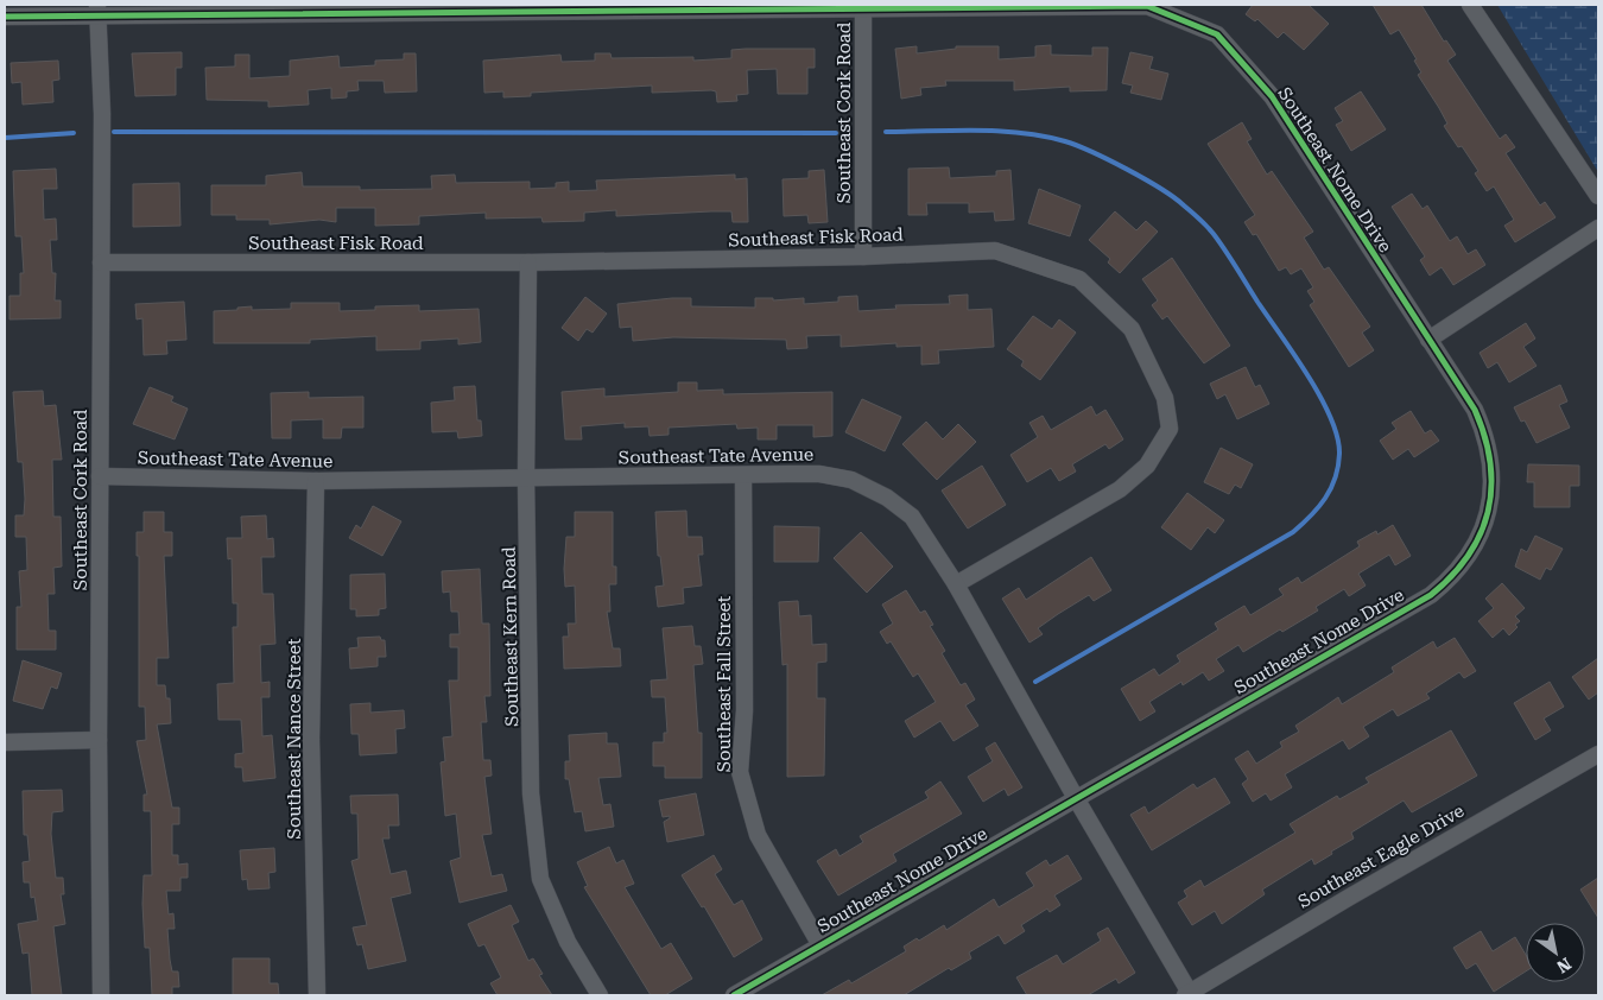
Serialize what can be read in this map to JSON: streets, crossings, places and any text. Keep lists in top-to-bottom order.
{
  "streets": {
    "street": [
      "Southeast Cork Road",
      "Southeast Nome Drive",
      "Southeast Fisk Road",
      "Southeast Tate Avenue",
      "Southeast Kern Road",
      "Southeast Fall Street",
      "Southeast Nance Street",
      "Southeast Eagle Drive"
    ]
  },
  "crossings": [
    ["Southeast Cork Road", "Southeast Nome Drive"],
    ["Southeast Cork Road", "Southeast Fisk Road"],
    ["Southeast Cork Road", "Southeast Tate Avenue"],
    ["Southeast Nome Drive", "Southeast Tate Avenue"],
    ["Southeast Nome Drive", "Southeast Fall Street"],
    ["Southeast Fisk Road", "Southeast Tate Avenue"],
    ["Southeast Fisk Road", "Southeast Kern Road"],
    ["Southeast Tate Avenue", "Southeast Kern Road"],
    ["Southeast Tate Avenue", "Southeast Fall Street"],
    ["Southeast Tate Avenue", "Southeast Nance Street"],
    ["Southeast Tate Avenue", "Southeast Eagle Drive"]
  ],
  "north": "bottom right"
}
